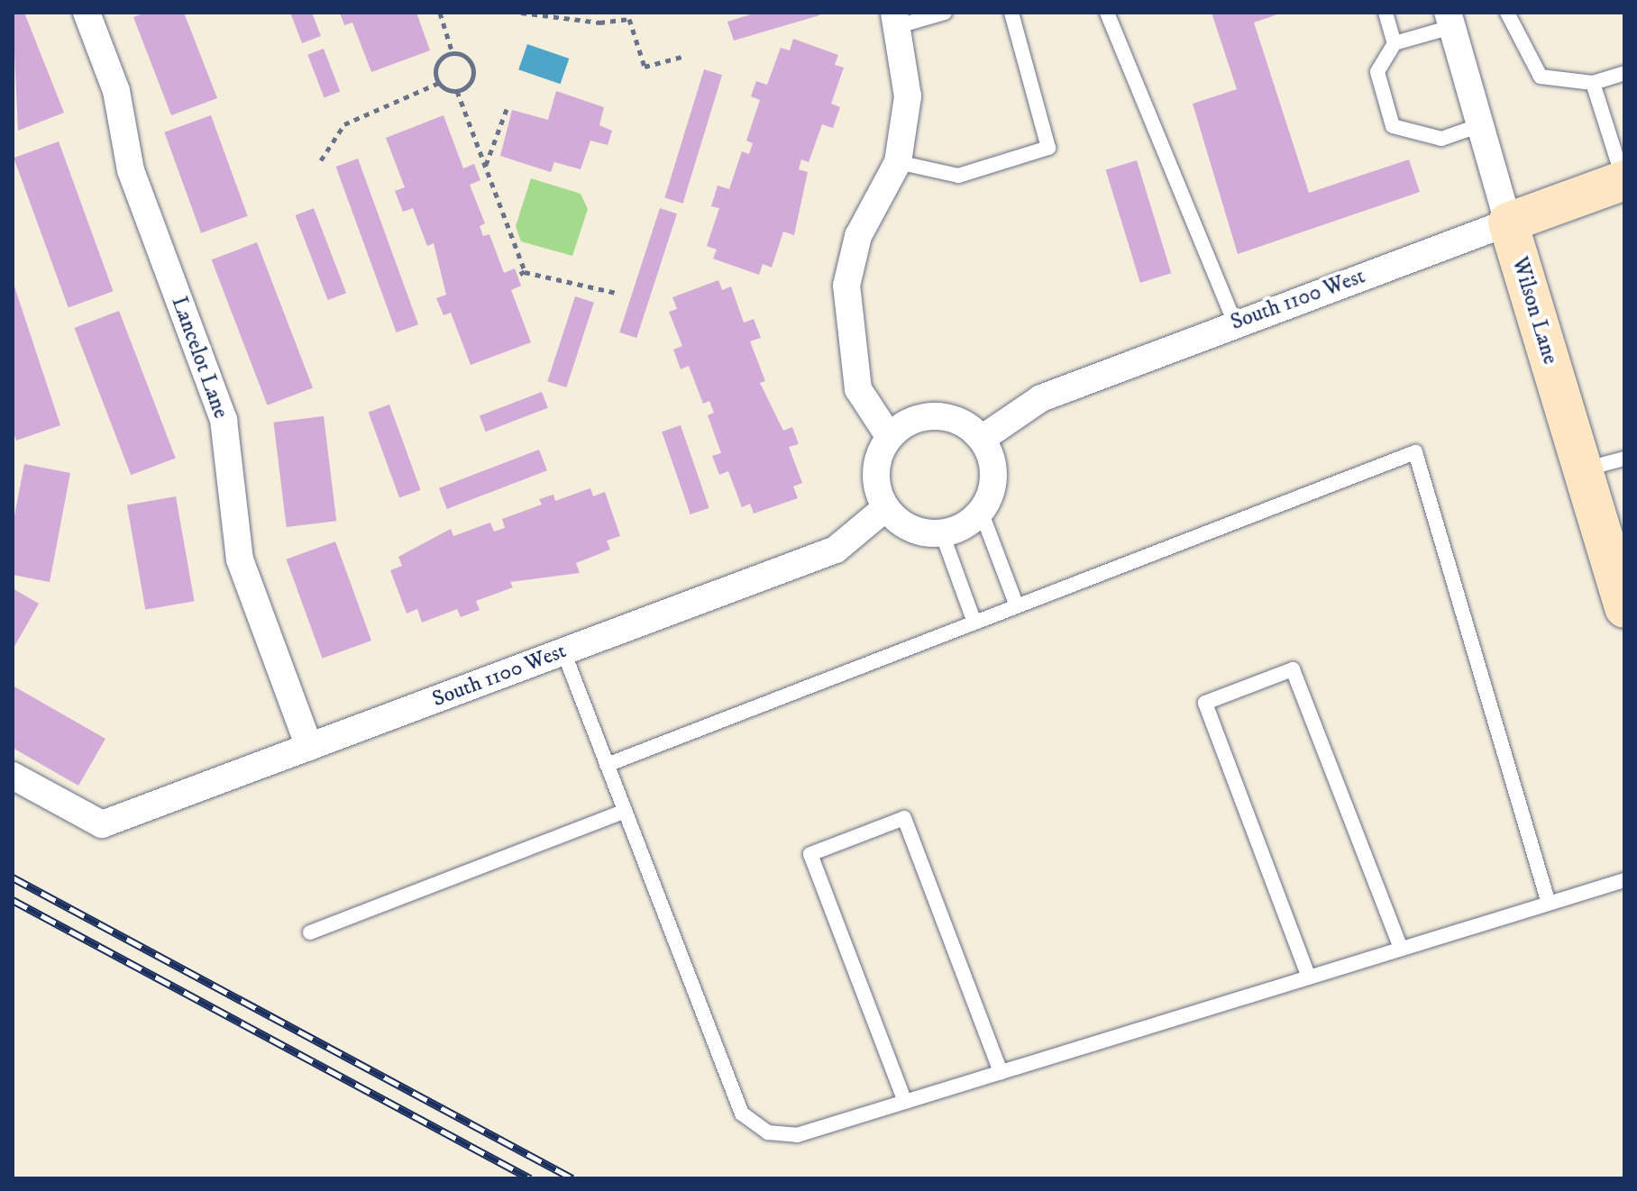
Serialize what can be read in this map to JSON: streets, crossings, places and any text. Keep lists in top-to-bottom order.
{
  "streets": {
    "street": ["South 1100 West", "Wilson Lane", "Lancelot Lane"]
  },
  "crossings": [
    ["South 1100 West", "Wilson Lane"],
    ["South 1100 West", "Lancelot Lane"]
  ]
}
